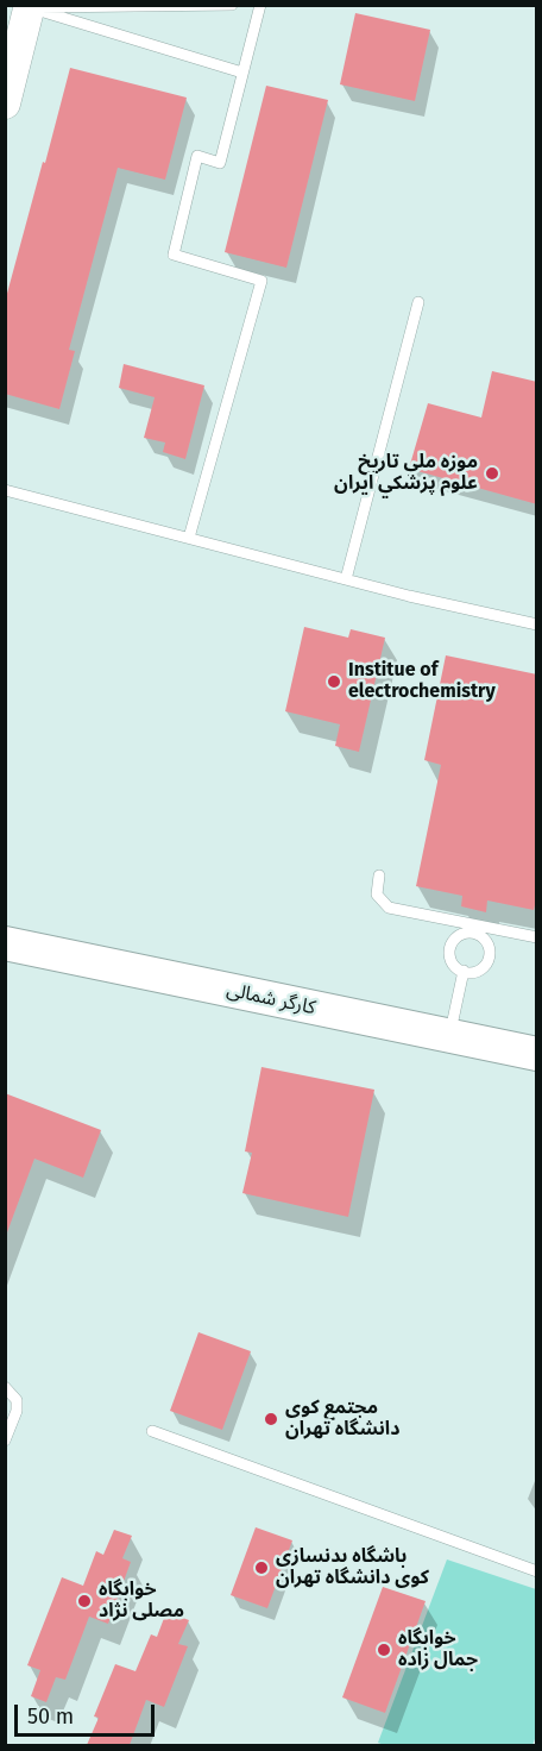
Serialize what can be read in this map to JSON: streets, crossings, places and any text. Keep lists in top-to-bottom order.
{
  "streets": {
    "main road": ["کارگر شمالی"]
  },
  "places": [
    "موزه ملي تاريخ علوم پزشكي ايران",
    "Institue of electrochemistry",
    "مجتمع کوی دانشگاه تهران",
    "باشگاه بدنسازی کوی دانشگاه تهران",
    "خوابگاه مصلی نژاد",
    "خوابگاه جمال زاده"
  ],
  "scale_bar": "50 m"
}
